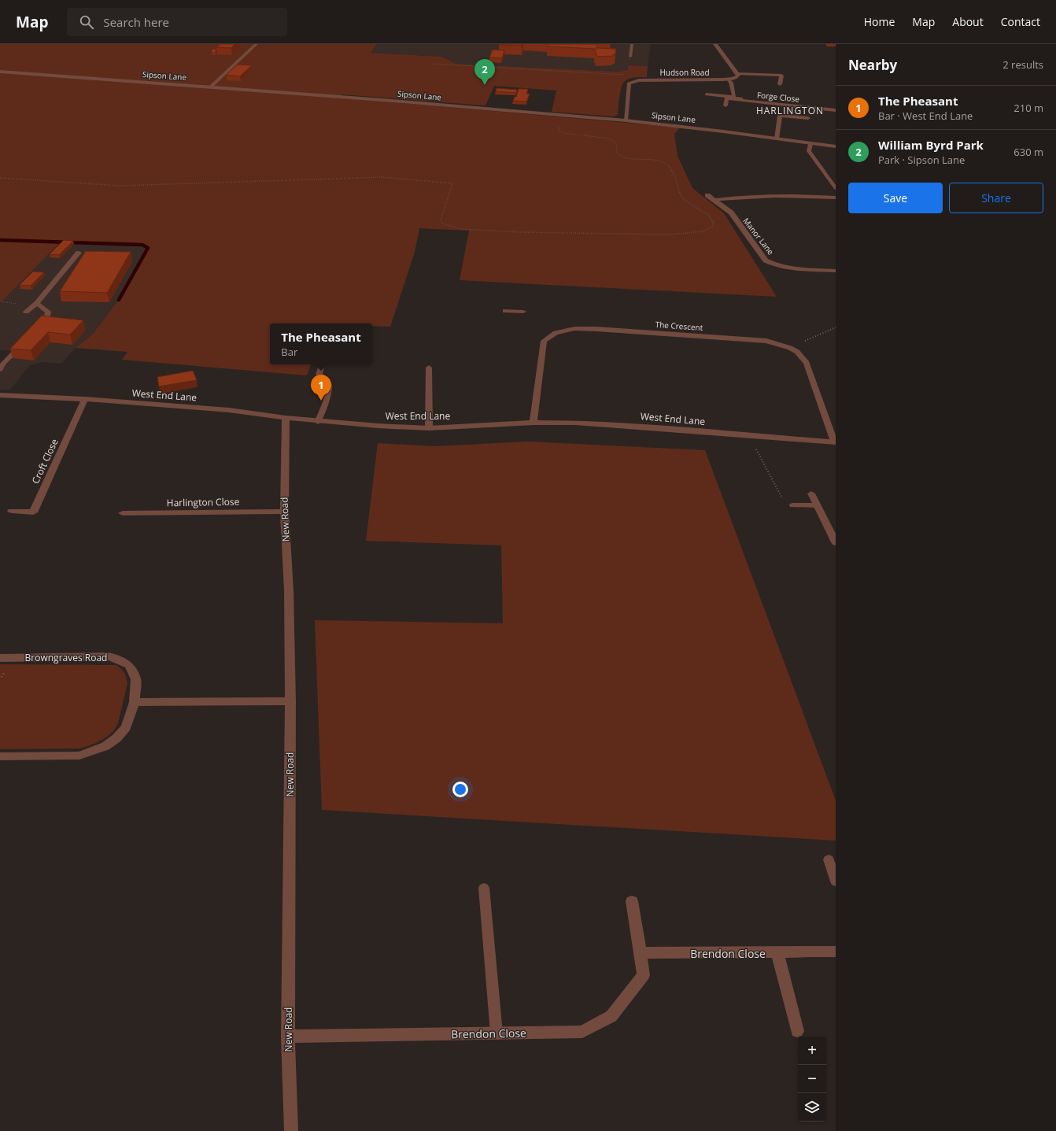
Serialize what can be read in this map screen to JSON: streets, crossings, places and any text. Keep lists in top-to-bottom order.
{
  "streets": {
    "street": [
      "Hudson Road",
      "Sipson Lane",
      "Manor Lane",
      "The Crescent",
      "West End Lane",
      "Croft Close",
      "Harlington Close",
      "New Road",
      "Browngraves Road",
      "Brendon Close"
    ],
    "lane": ["Forge Close"]
  },
  "crossings": [
    ["The Crescent", "West End Lane"],
    ["West End Lane", "Croft Close"],
    ["West End Lane", "New Road"],
    ["Harlington Close", "New Road"],
    ["New Road", "Brendon Close"]
  ],
  "districts": ["HARLINGTON"],
  "page": {
    "header": "Map",
    "search": "Search here",
    "nav": [
      "Home",
      "Map",
      "About",
      "Contact"
    ],
    "heading": ["Nearby", "2 results"],
    "pins": ["2", "1"],
    "list": [
      {
        "mark": "1",
        "name": "The Pheasant",
        "note": "Bar · West End Lane",
        "value": "210 m"
      },
      {
        "mark": "2",
        "name": "William Byrd Park",
        "note": "Park · Sipson Lane",
        "value": "630 m"
      }
    ],
    "buttons": ["Save", "Share"],
    "popup": ["The Pheasant", "Bar"],
    "map_buttons": ["+", "−"]
  }
}
